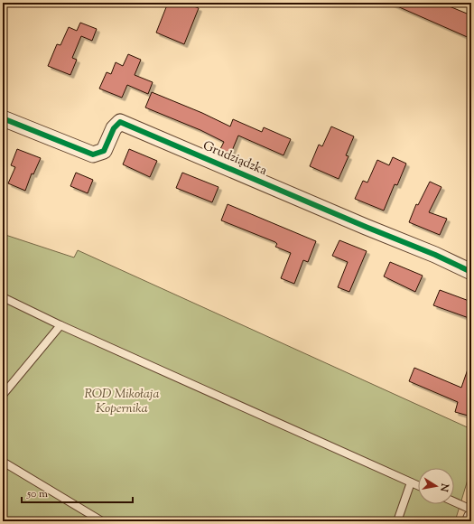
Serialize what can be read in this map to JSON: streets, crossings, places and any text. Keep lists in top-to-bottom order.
{
  "streets": {
    "street": ["Grudziądzka"]
  },
  "parks": ["ROD Mikołaja Kopernika"],
  "scale_bar": "50 m",
  "north": "right"
}
